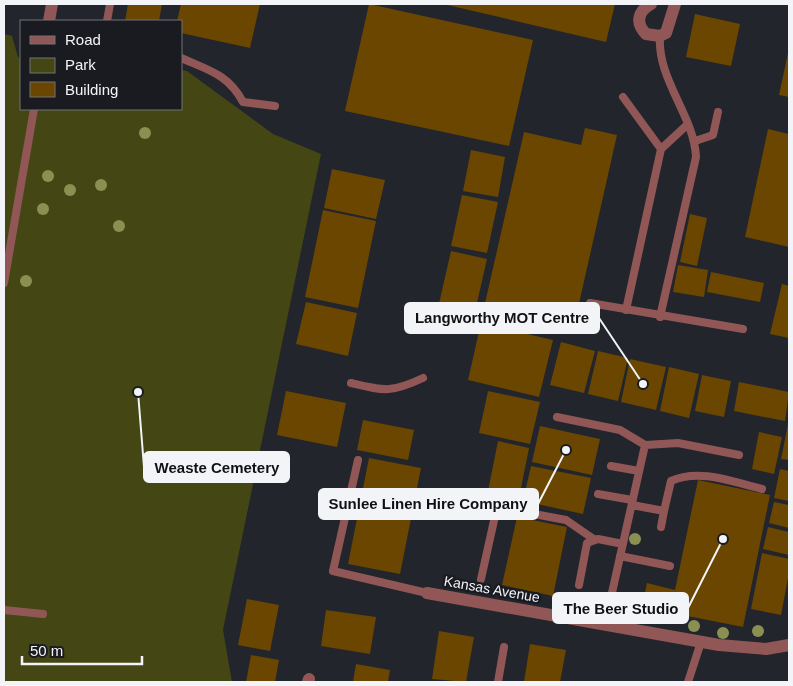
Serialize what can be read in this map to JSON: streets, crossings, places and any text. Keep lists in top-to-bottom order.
{
  "streets": {
    "street": ["Kansas Avenue"]
  },
  "places": [
    "Langworthy MOT Centre",
    "Weaste Cemetery",
    "Sunlee Linen Hire Company",
    "The Beer Studio"
  ],
  "legend": ["Road", "Park", "Building"],
  "scale_bar": "50 m"
}
